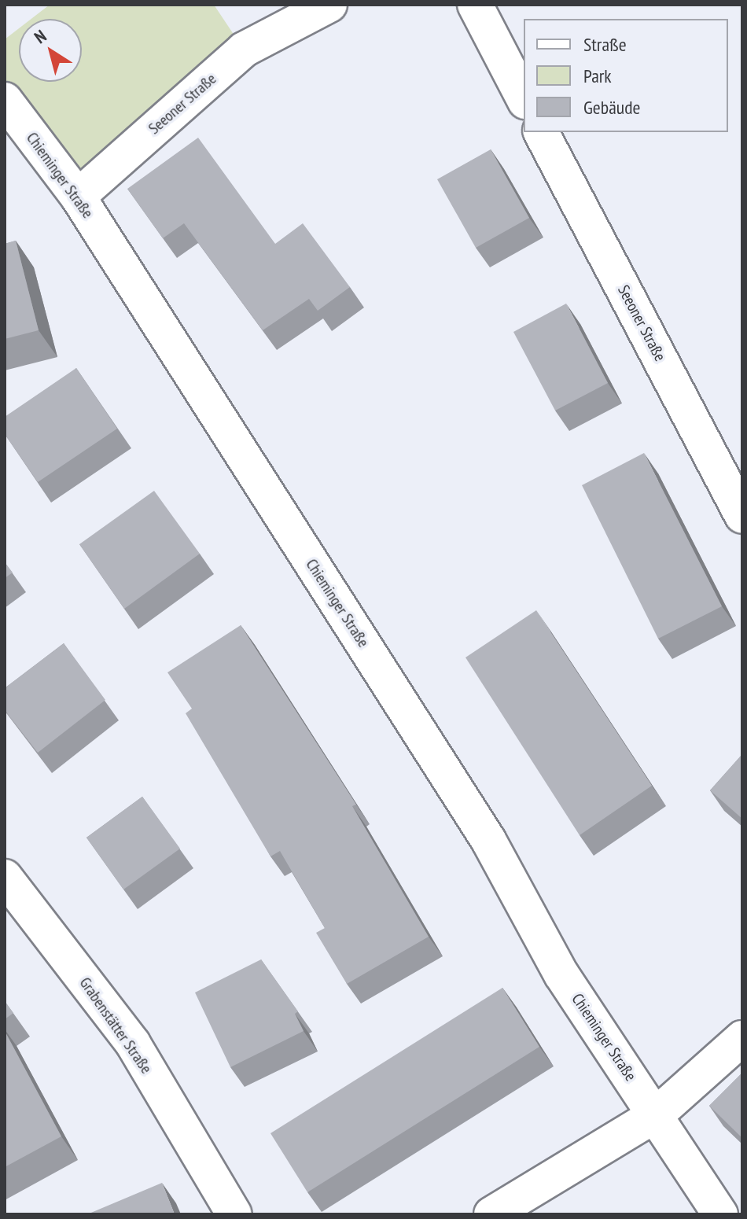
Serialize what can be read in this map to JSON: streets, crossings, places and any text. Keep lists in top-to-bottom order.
{
  "streets": {
    "street": ["Seeoner Straße", "Chieminger Straße", "Grabenstätter Straße"]
  },
  "crossings": [
    ["Seeoner Straße", "Chieminger Straße"]
  ],
  "legend": ["Straße", "Park", "Gebäude"],
  "north": "top left"
}
